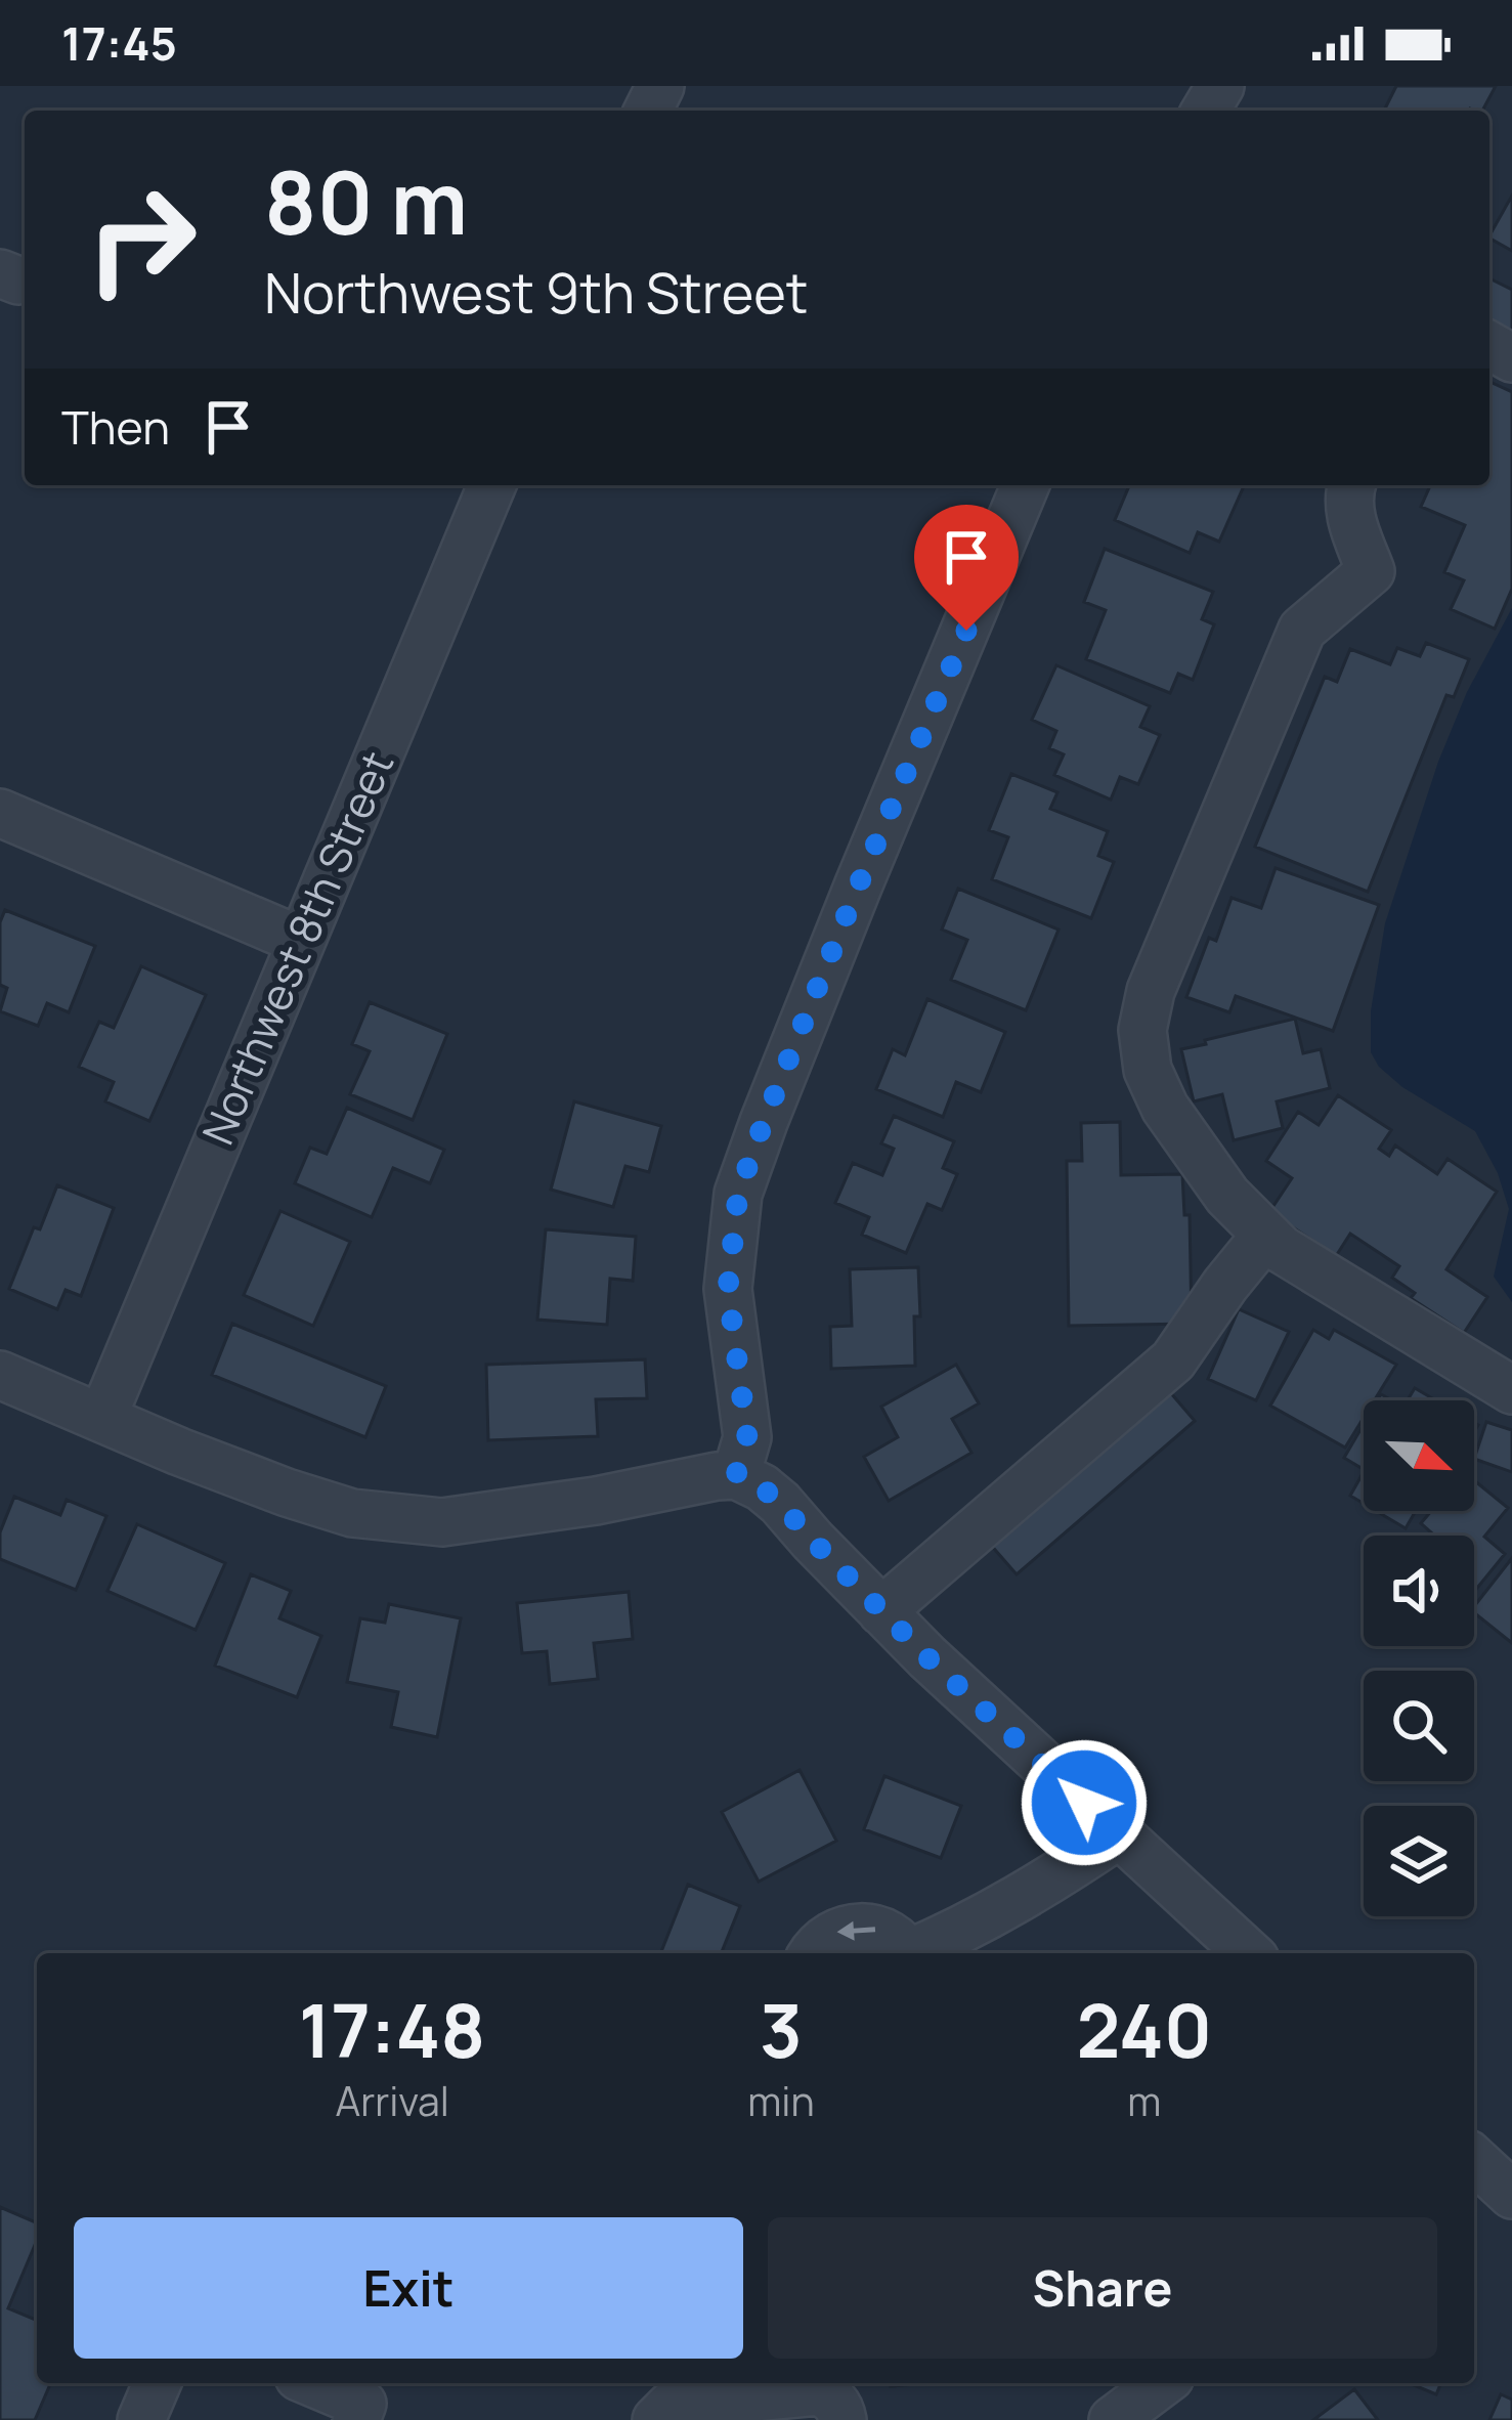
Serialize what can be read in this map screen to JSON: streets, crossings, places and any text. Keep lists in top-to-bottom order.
{
  "streets": {
    "street": ["Northwest 8th Street"]
  },
  "north": "bottom right",
  "page": {
    "status": "17:45",
    "turn": ["80 m", "Northwest 9th Street"],
    "then": "Then",
    "eta": [
      "17:48",
      "Arrival",
      "3",
      "min",
      "240",
      "m"
    ],
    "buttons": ["Exit", "Share"]
  }
}
